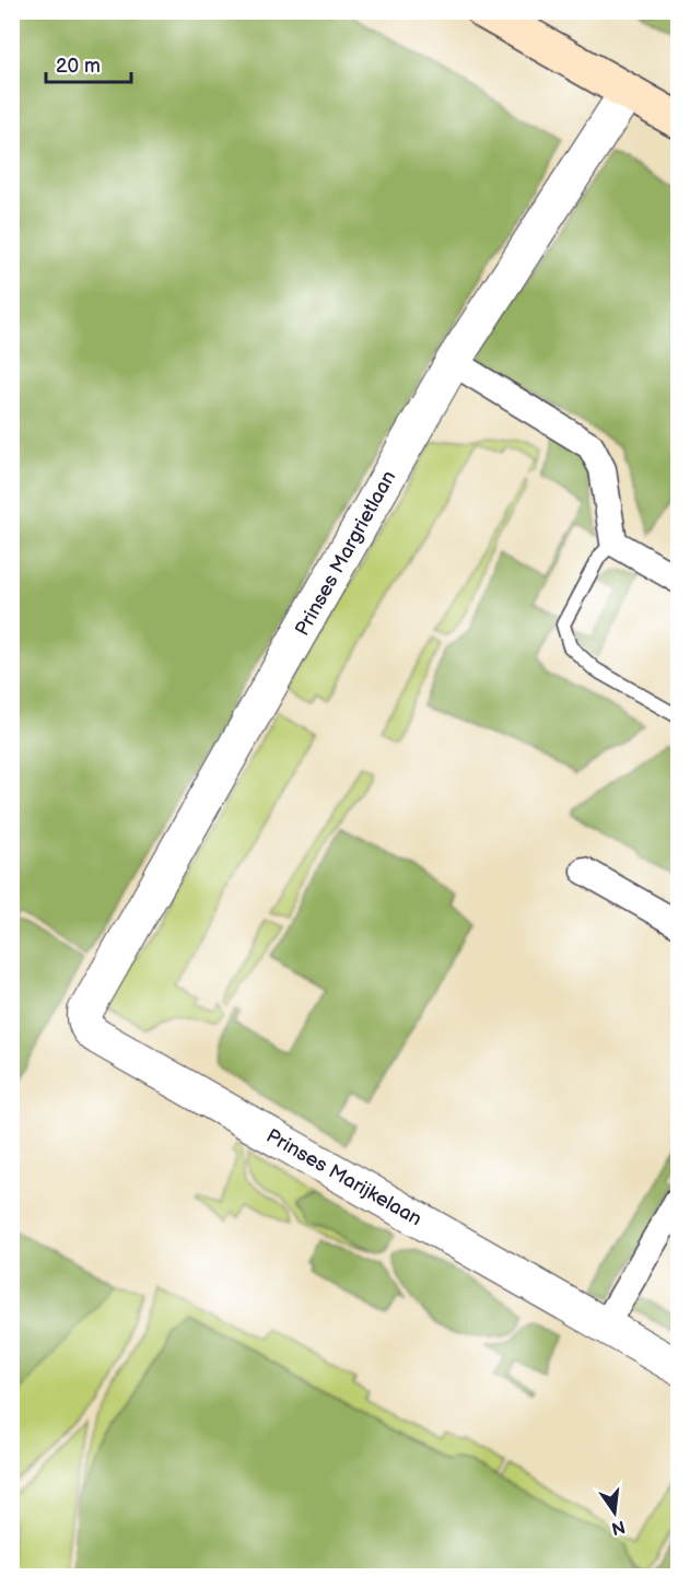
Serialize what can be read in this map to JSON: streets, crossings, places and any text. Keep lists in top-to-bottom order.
{
  "streets": {
    "street": ["Prinses Margrietlaan", "Prinses Marijkelaan"]
  },
  "crossings": [
    ["Prinses Margrietlaan", "Prinses Marijkelaan"]
  ],
  "scale_bar": "20 m",
  "north": "bottom"
}
